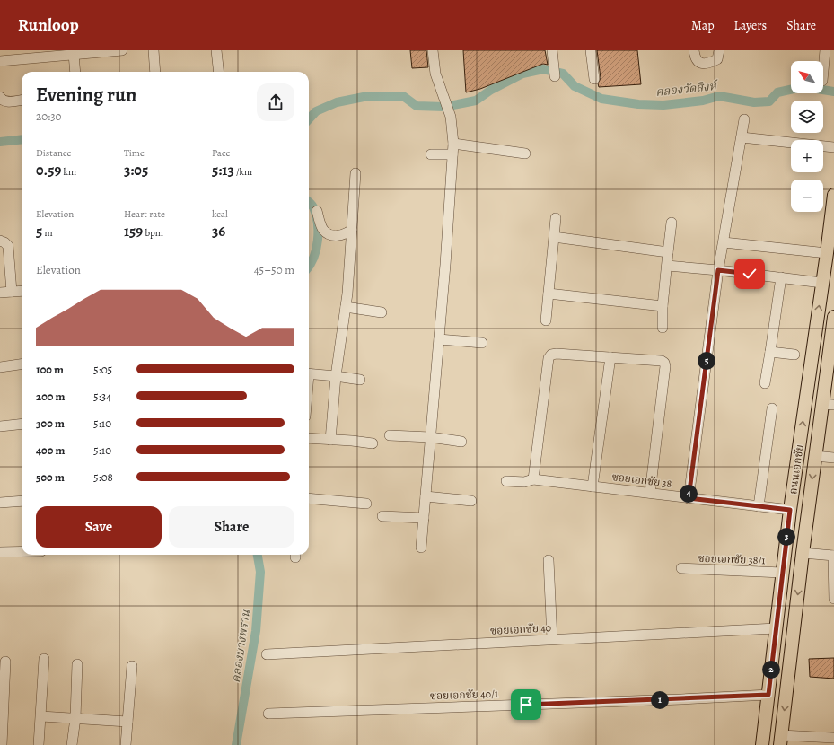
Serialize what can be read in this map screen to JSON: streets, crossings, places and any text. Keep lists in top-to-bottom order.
{
  "streets": {
    "main road": ["ถนนเอกชัย"],
    "street": [
      "ซอยเอกชัย 38",
      "ซอยเอกชัย 38/1",
      "ซอยเอกชัย 40",
      "ซอยเอกชัย 40/1"
    ]
  },
  "crossings": [
    ["ถนนเอกชัย", "ซอยเอกชัย 38"],
    ["ถนนเอกชัย", "ซอยเอกชัย 38/1"],
    ["ถนนเอกชัย", "ซอยเอกชัย 40"],
    ["ถนนเอกชัย", "ซอยเอกชัย 40/1"]
  ],
  "water": ["คลองวัดสิงห์", "คลองบางพราน"],
  "north": "top left",
  "page": {
    "header": "Runloop",
    "nav": ["Map", "Layers", "Share"],
    "map_buttons": ["+", "−"],
    "heading": ["Evening run", "20:30"],
    "stats": [
      ["Distance", "0.59 km"],
      ["Time", "3:05"],
      ["Pace", "5:13 /km"],
      ["Elevation", "5 m"],
      ["Heart rate", "159 bpm"],
      ["kcal", "36"]
    ],
    "chart": ["Elevation", "45–50 m"],
    "pins": [
      "5",
      "4",
      "3",
      "2",
      "1"
    ],
    "list": [
      {
        "name": "100 m",
        "note": "5:05"
      },
      {
        "name": "200 m",
        "note": "5:34"
      },
      {
        "name": "300 m",
        "note": "5:10"
      },
      {
        "name": "400 m",
        "note": "5:10"
      },
      {
        "name": "500 m",
        "note": "5:08"
      }
    ],
    "buttons": ["Save", "Share"]
  }
}
